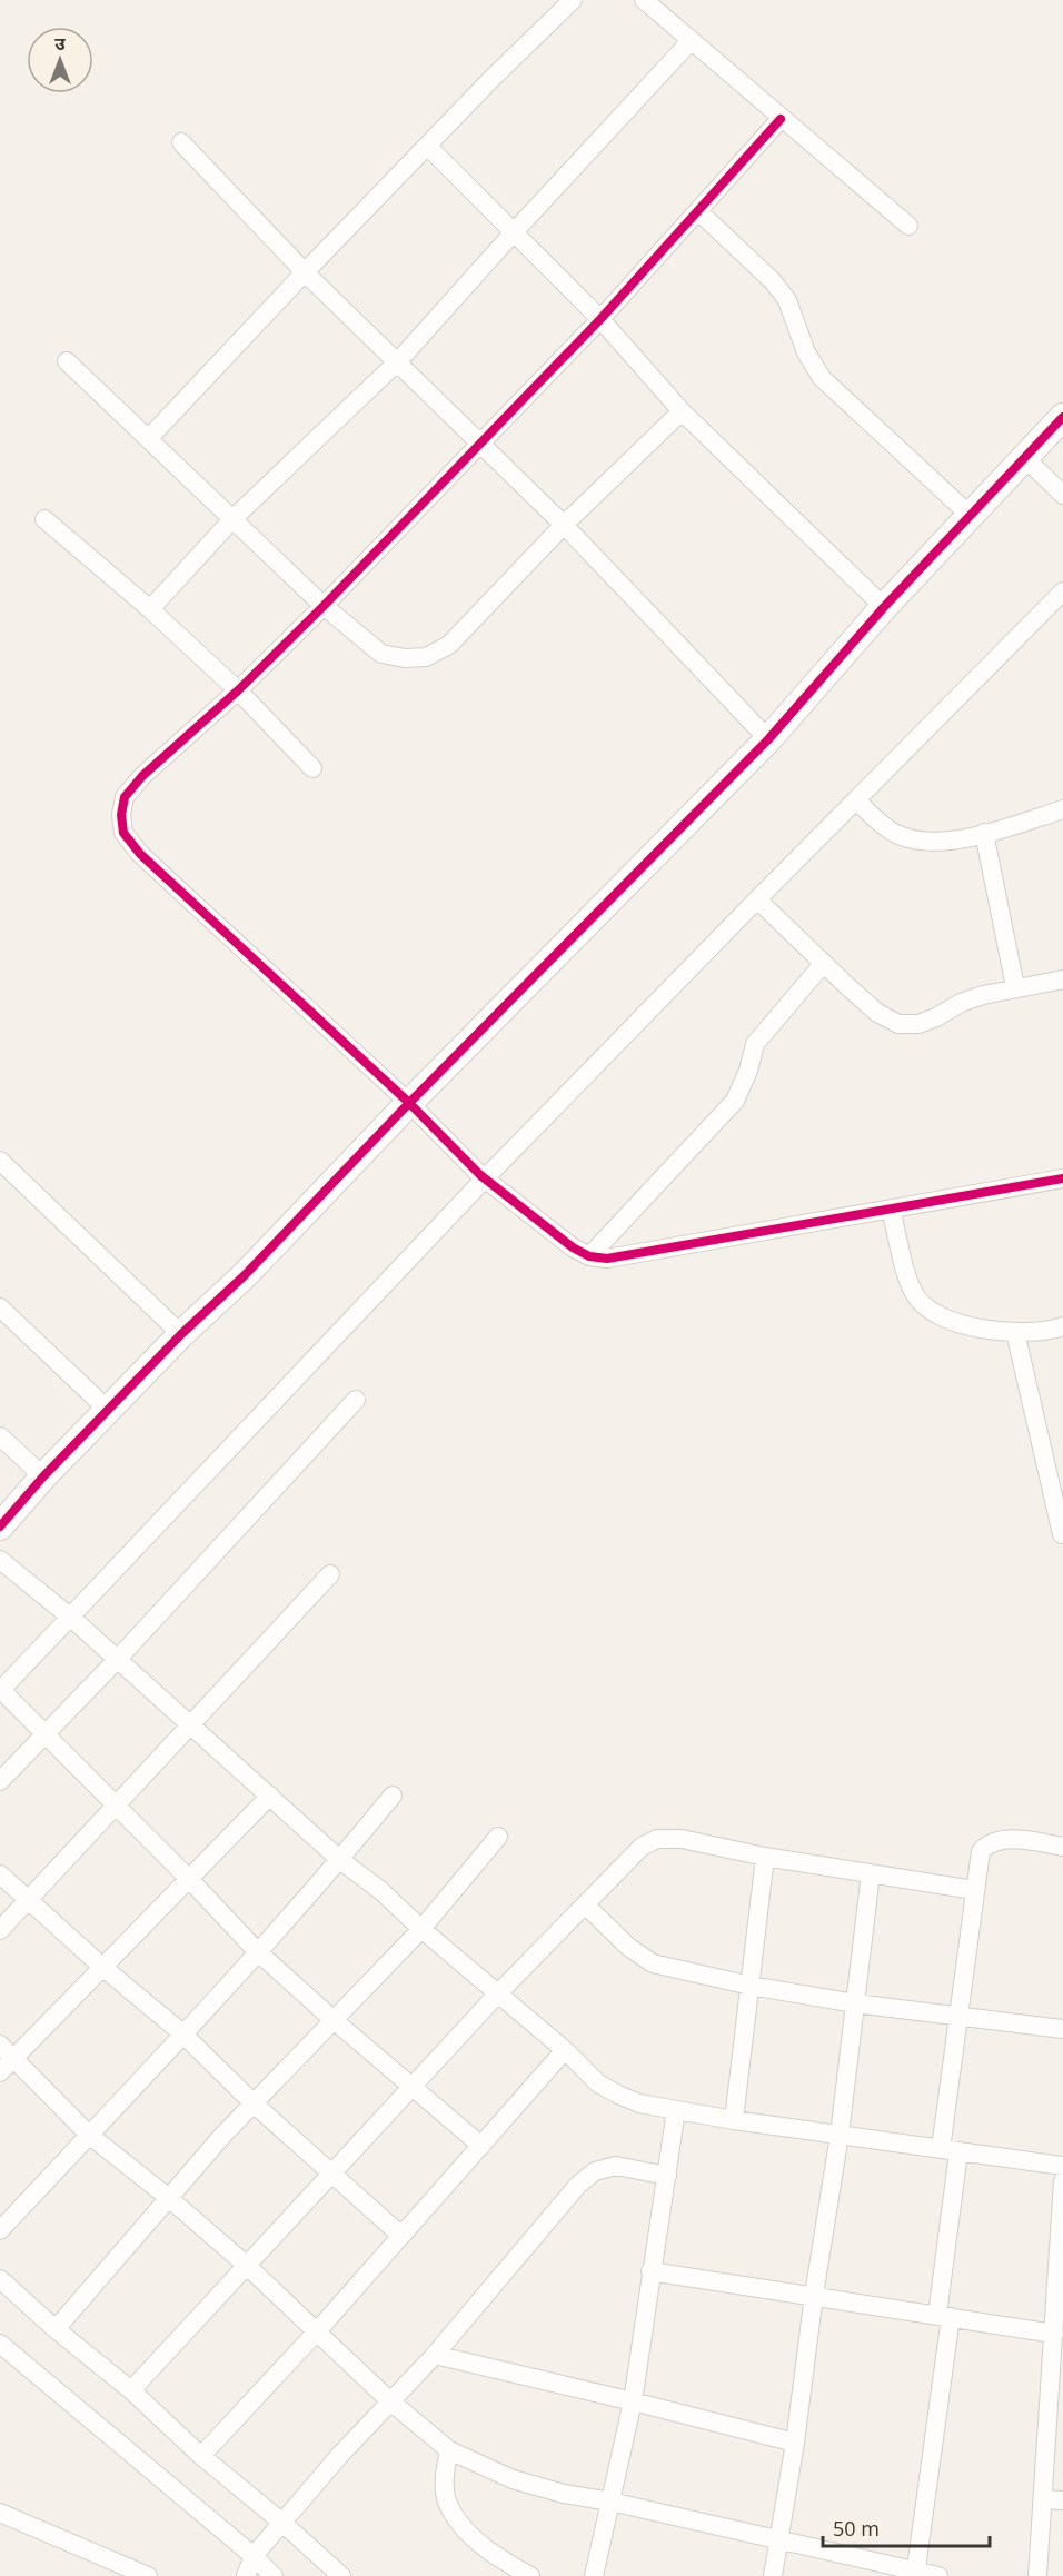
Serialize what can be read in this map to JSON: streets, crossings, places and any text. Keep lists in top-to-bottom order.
{
  "scale_bar": "50 m",
  "north": "top"
}
